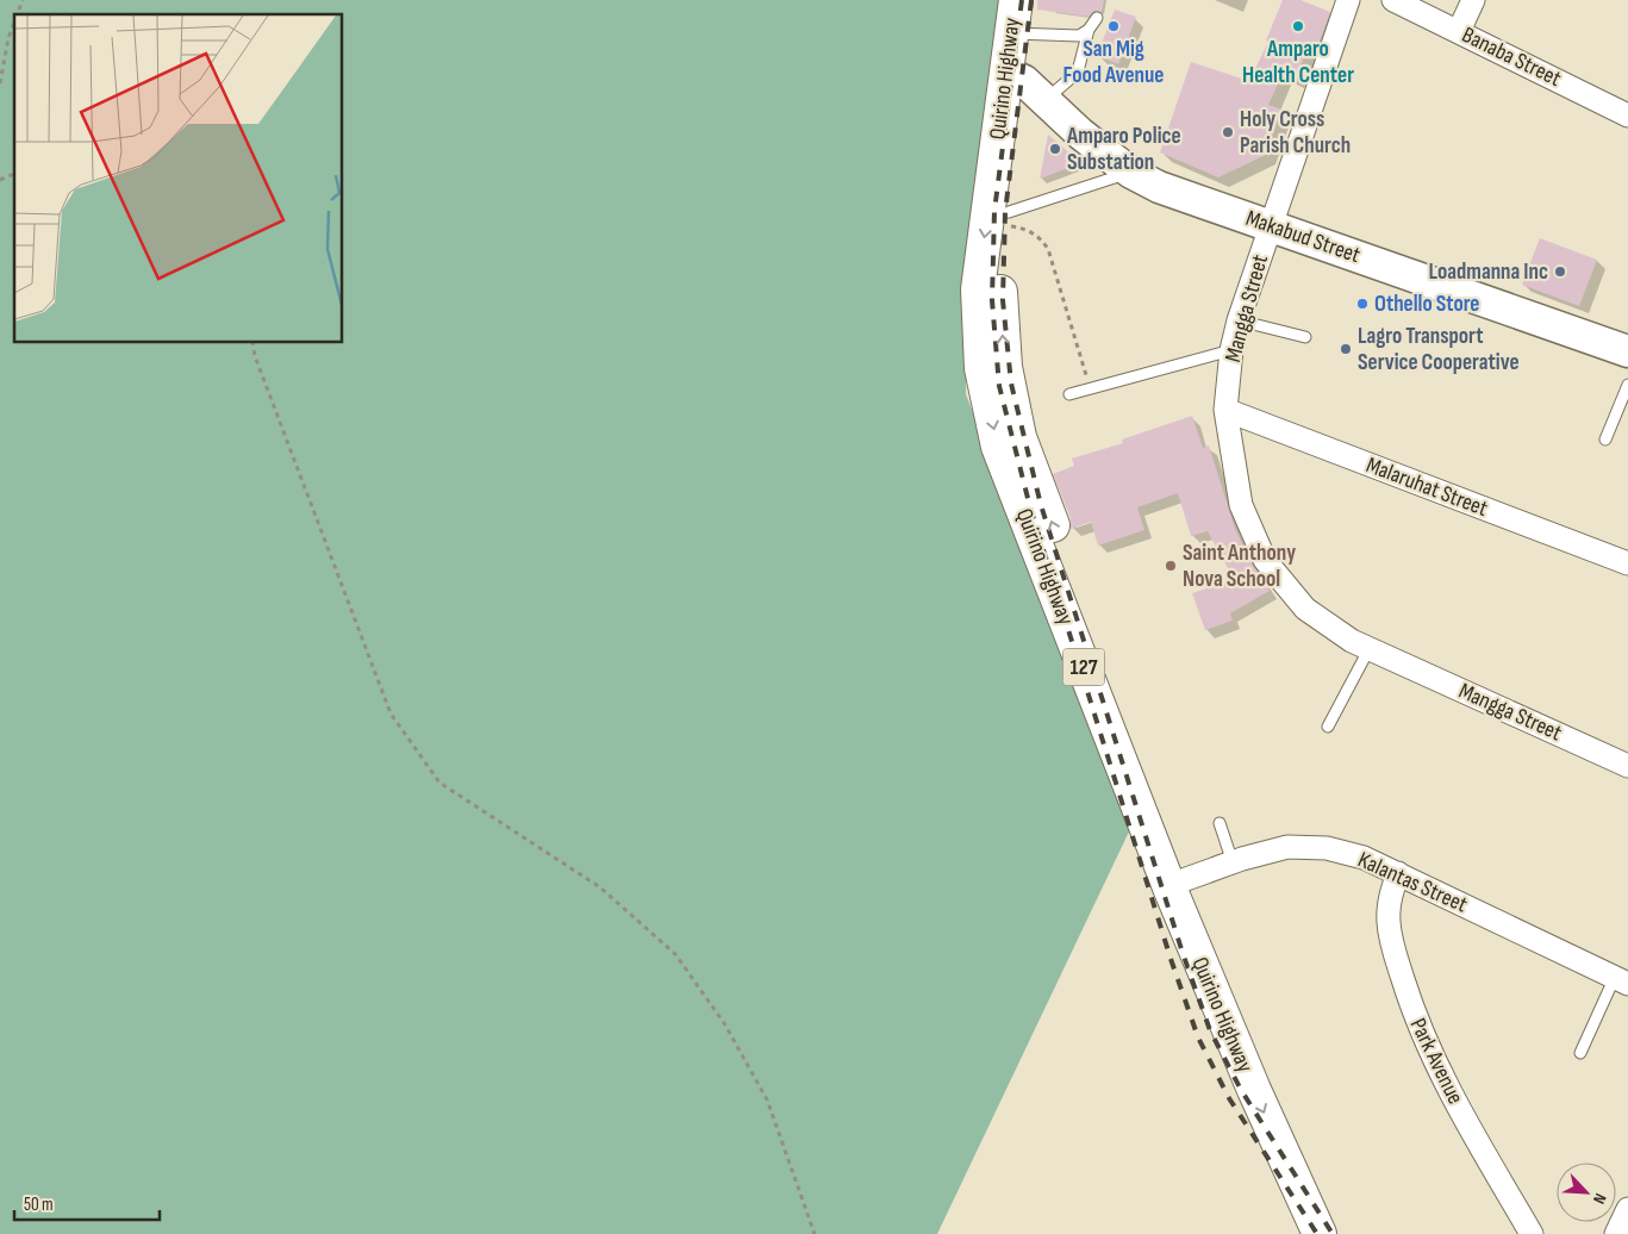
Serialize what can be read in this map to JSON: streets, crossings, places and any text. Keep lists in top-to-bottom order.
{
  "streets": {
    "main road": ["Quirino Highway", "127"],
    "street": [
      "Banaba Street",
      "Makabud Street",
      "Mangga Street",
      "Malaruhat Street",
      "Kalantas Street",
      "Park Avenue"
    ]
  },
  "crossings": [
    ["Quirino Highway", "Makabud Street"],
    ["Quirino Highway", "Kalantas Street"],
    ["Makabud Street", "Mangga Street"],
    ["Mangga Street", "Malaruhat Street"],
    ["Kalantas Street", "Park Avenue"]
  ],
  "places": [
    "San Mig Food Avenue",
    "Amparo Health Center",
    "Holy Cross Parish Church",
    "Amparo Police Substation",
    "Loadmanna Inc",
    "Othello Store",
    "Lagro Transport Service Cooperative",
    "Saint Anthony Nova School"
  ],
  "scale_bar": "50 m",
  "north": "bottom right"
}
